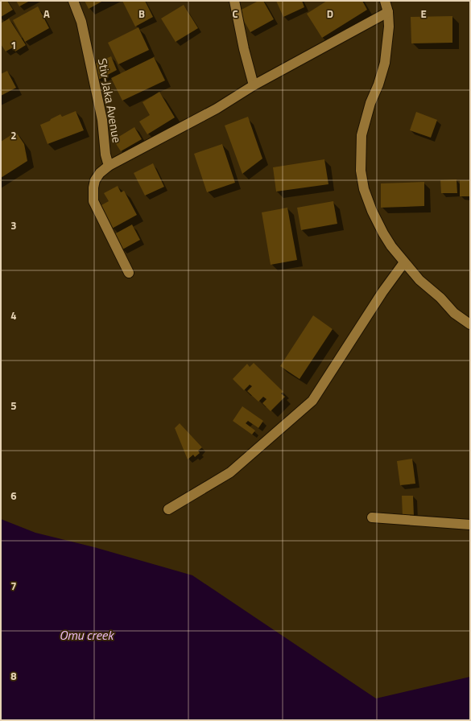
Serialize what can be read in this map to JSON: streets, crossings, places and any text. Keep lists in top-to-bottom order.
{
  "streets": {
    "street": ["Stiv-Jaka Avenue"]
  },
  "water": ["Omu creek"],
  "grid": {
    "columns": [
      "A",
      "B",
      "C",
      "D",
      "E"
    ],
    "rows": [
      "1",
      "2",
      "3",
      "4",
      "5",
      "6",
      "7",
      "8"
    ]
  }
}
